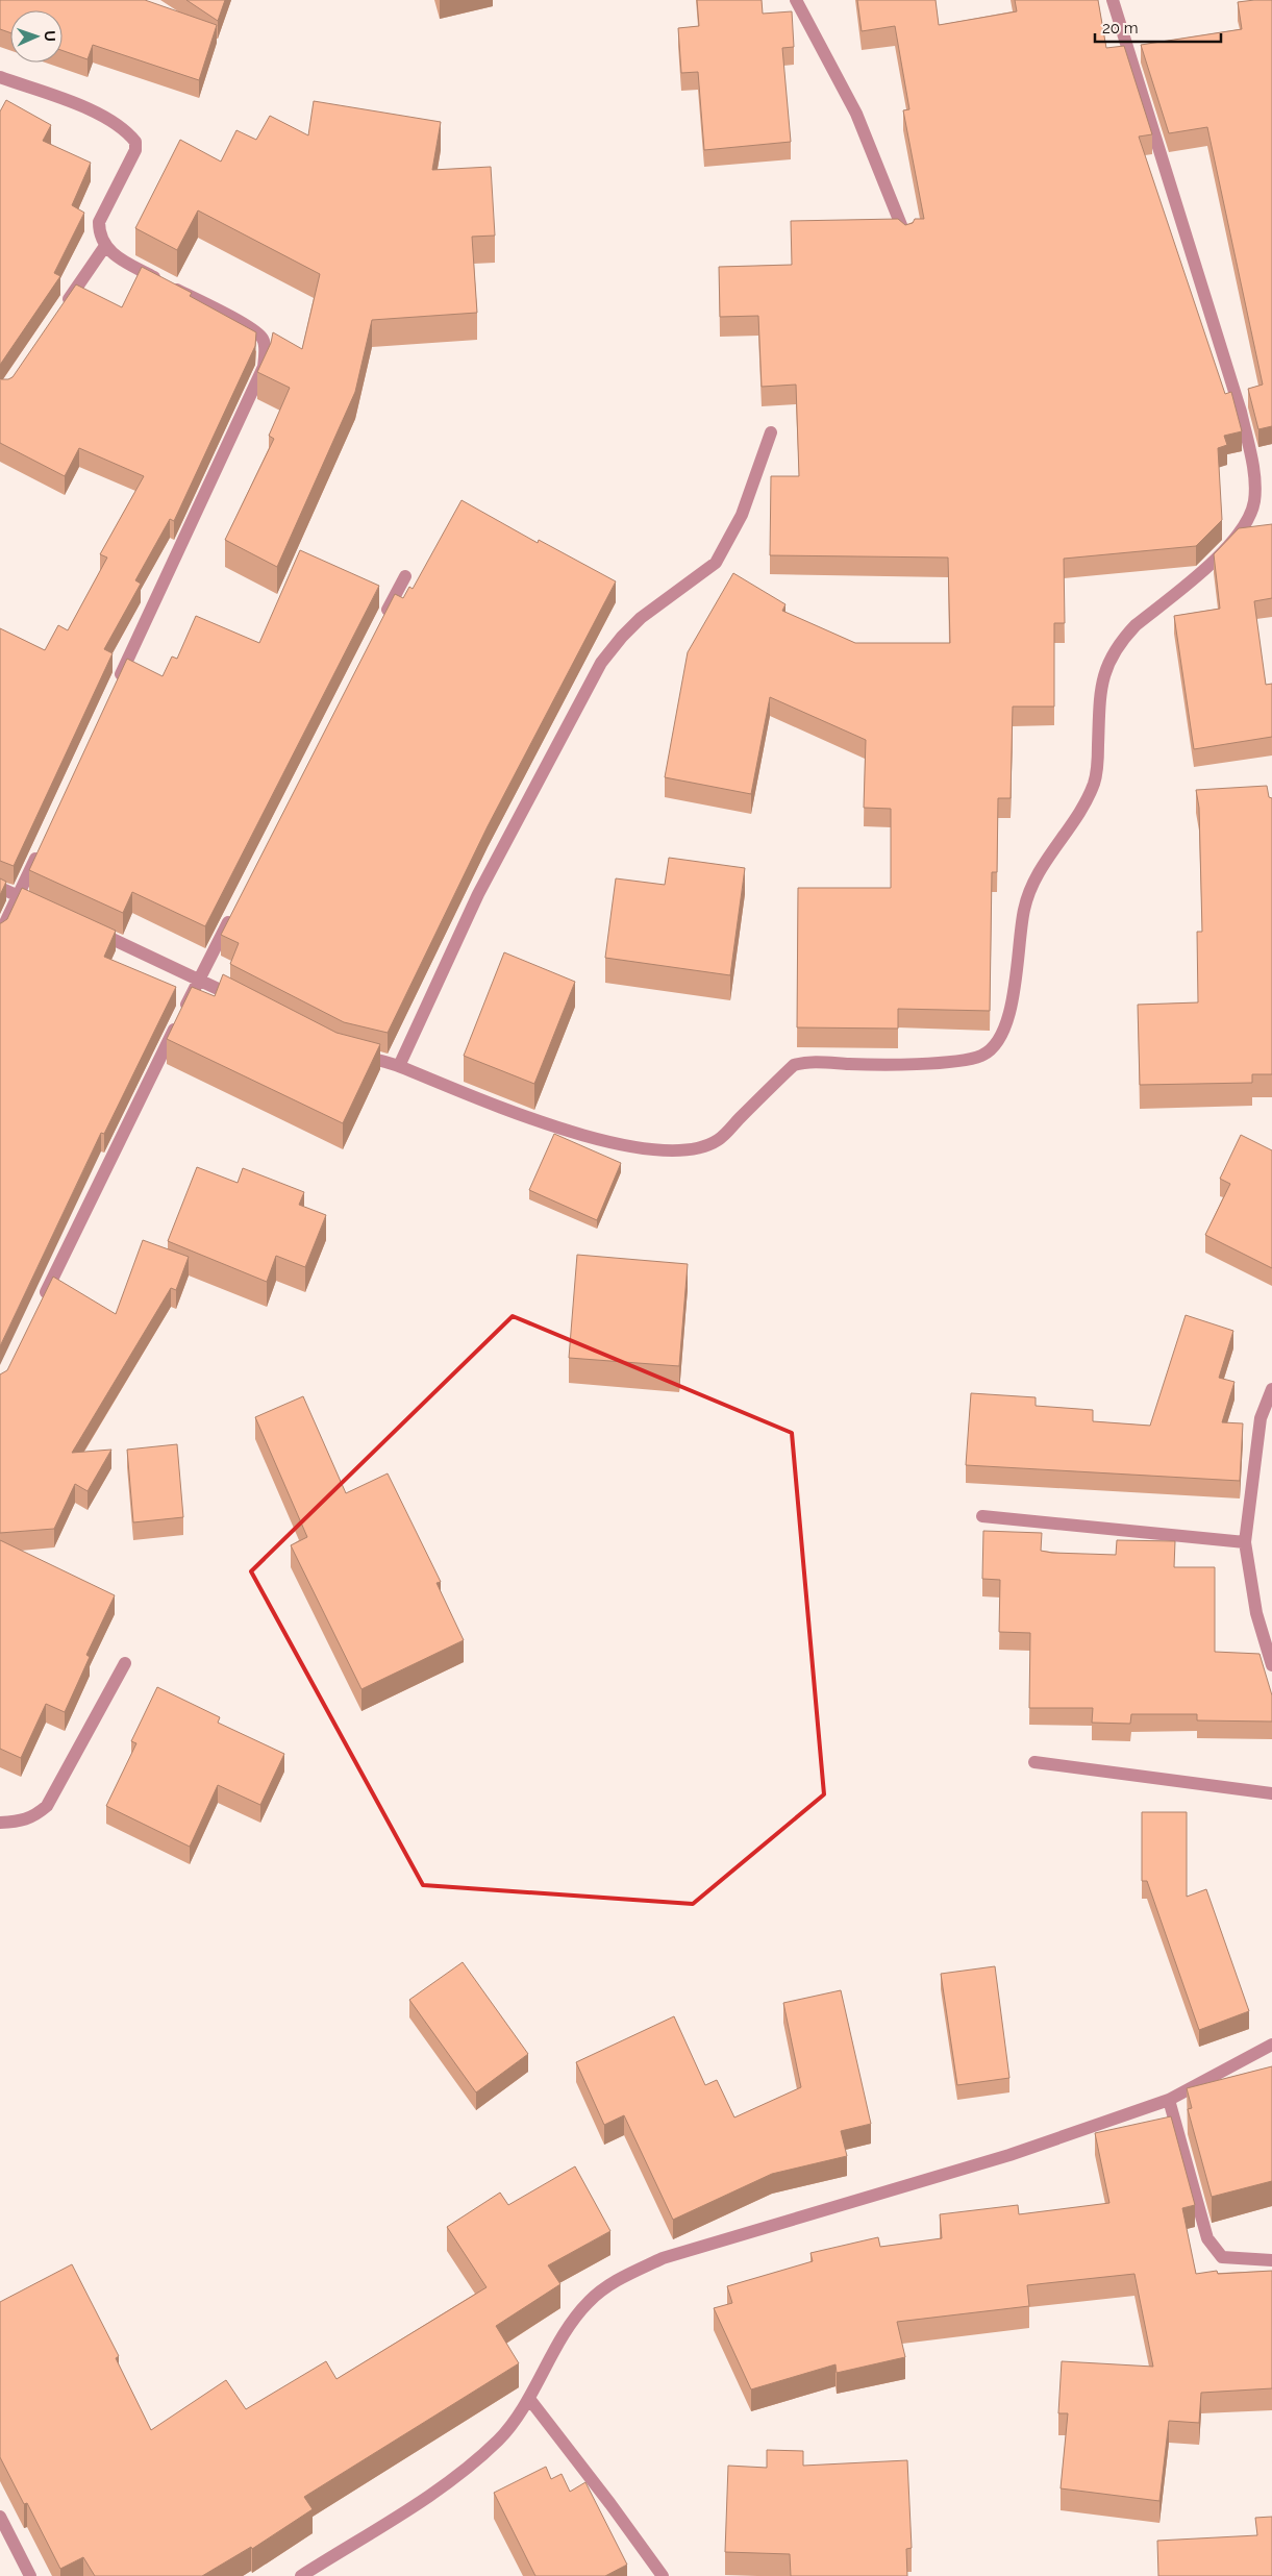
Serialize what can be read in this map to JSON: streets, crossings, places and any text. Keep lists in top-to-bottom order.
{
  "scale_bar": "20 m",
  "north": "right"
}
